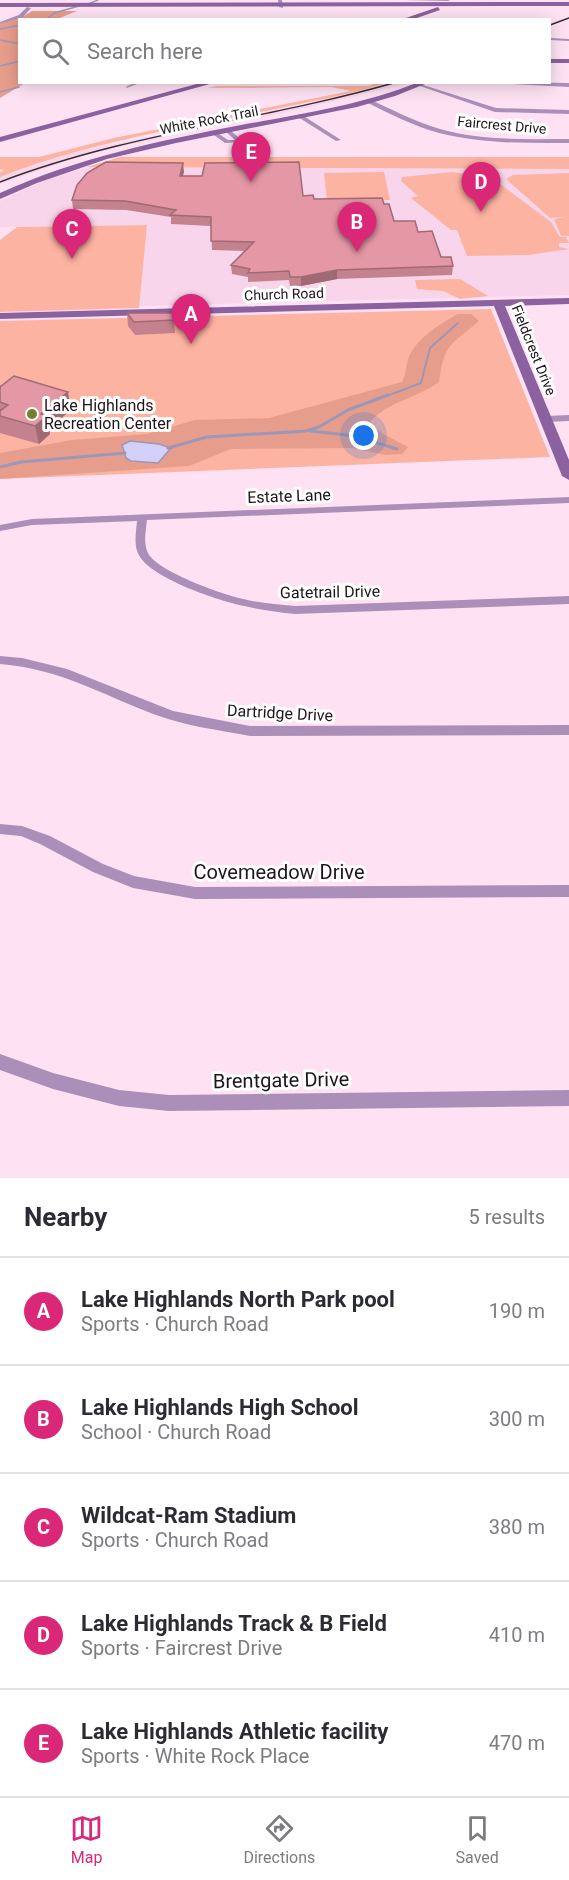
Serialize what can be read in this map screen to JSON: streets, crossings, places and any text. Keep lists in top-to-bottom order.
{
  "streets": {
    "main road": ["White Rock Trail", "Church Road", "Fieldcrest Drive"],
    "street": [
      "Faircrest Drive",
      "Estate Lane",
      "Gatetrail Drive",
      "Dartridge Drive",
      "Covemeadow Drive",
      "Brentgate Drive"
    ]
  },
  "crossings": [
    ["White Rock Trail", "Faircrest Drive"],
    ["Church Road", "Fieldcrest Drive"],
    ["Estate Lane", "Gatetrail Drive"]
  ],
  "places": ["Lake Highlands Recreation Center"],
  "page": {
    "search": "Search here",
    "pins": [
      "E",
      "D",
      "B",
      "C",
      "A"
    ],
    "heading": ["Nearby", "5 results"],
    "list": [
      {
        "mark": "A",
        "name": "Lake Highlands North Park pool",
        "note": "Sports · Church Road",
        "value": "190 m"
      },
      {
        "mark": "B",
        "name": "Lake Highlands High School",
        "note": "School · Church Road",
        "value": "300 m"
      },
      {
        "mark": "C",
        "name": "Wildcat-Ram Stadium",
        "note": "Sports · Church Road",
        "value": "380 m"
      },
      {
        "mark": "D",
        "name": "Lake Highlands Track & B Field",
        "note": "Sports · Faircrest Drive",
        "value": "410 m"
      },
      {
        "mark": "E",
        "name": "Lake Highlands Athletic facility",
        "note": "Sports · White Rock Place",
        "value": "470 m"
      }
    ],
    "nav": ["Map", "Directions", "Saved"]
  }
}
